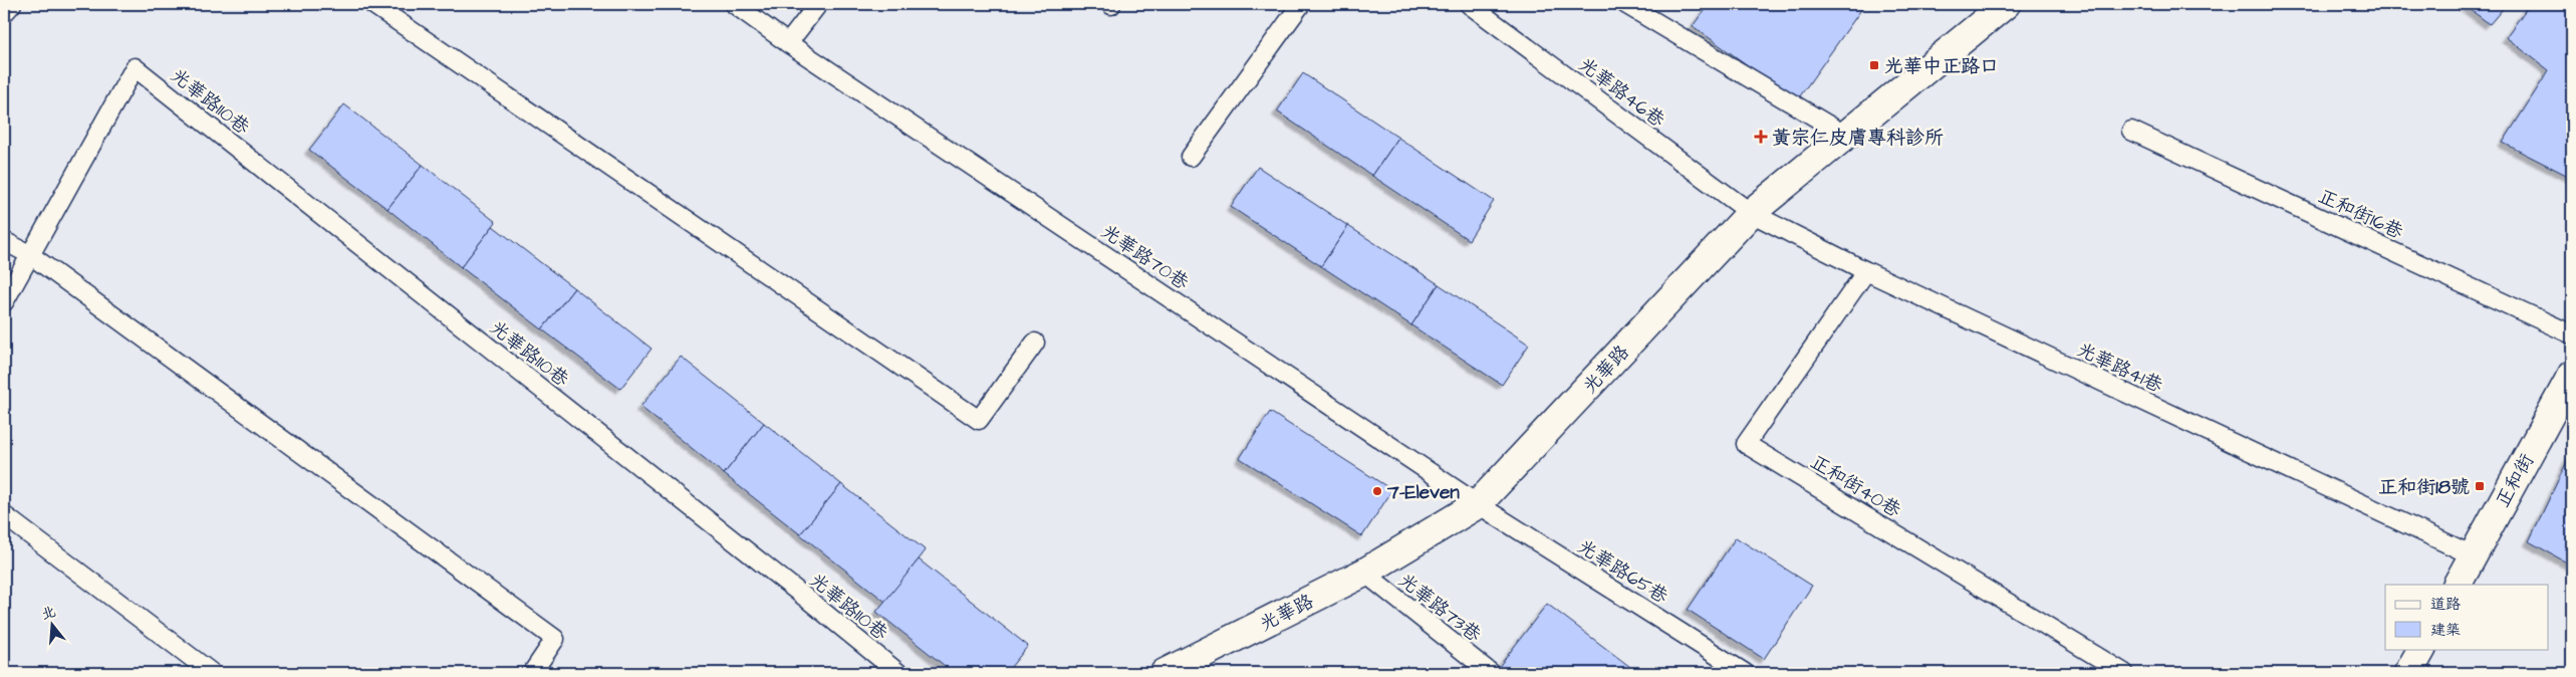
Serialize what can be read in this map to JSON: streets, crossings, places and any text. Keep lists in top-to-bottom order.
{
  "streets": {
    "street": ["光華路", "正和街"],
    "lane": [
      "光華路46巷",
      "光華路110巷",
      "正和街16巷",
      "光華路70巷",
      "光華路41巷",
      "正和街40巷",
      "光華路65巷",
      "光華路73巷"
    ]
  },
  "crossings": [
    ["光華路46巷", "光華路41巷"],
    ["光華路46巷", "光華路"],
    ["光華路70巷", "光華路"],
    ["光華路70巷", "光華路65巷"],
    ["光華路41巷", "光華路"],
    ["光華路41巷", "正和街"],
    ["光華路41巷", "正和街40巷"],
    ["光華路", "光華路65巷"],
    ["光華路", "光華路73巷"]
  ],
  "places": {
    "transit": ["光華中正路口", "正和街18號"],
    "health": ["黃宗仁皮膚專科診所"],
    "other": ["7-Eleven"]
  },
  "legend": ["道路", "建築"],
  "north": "top"
}
